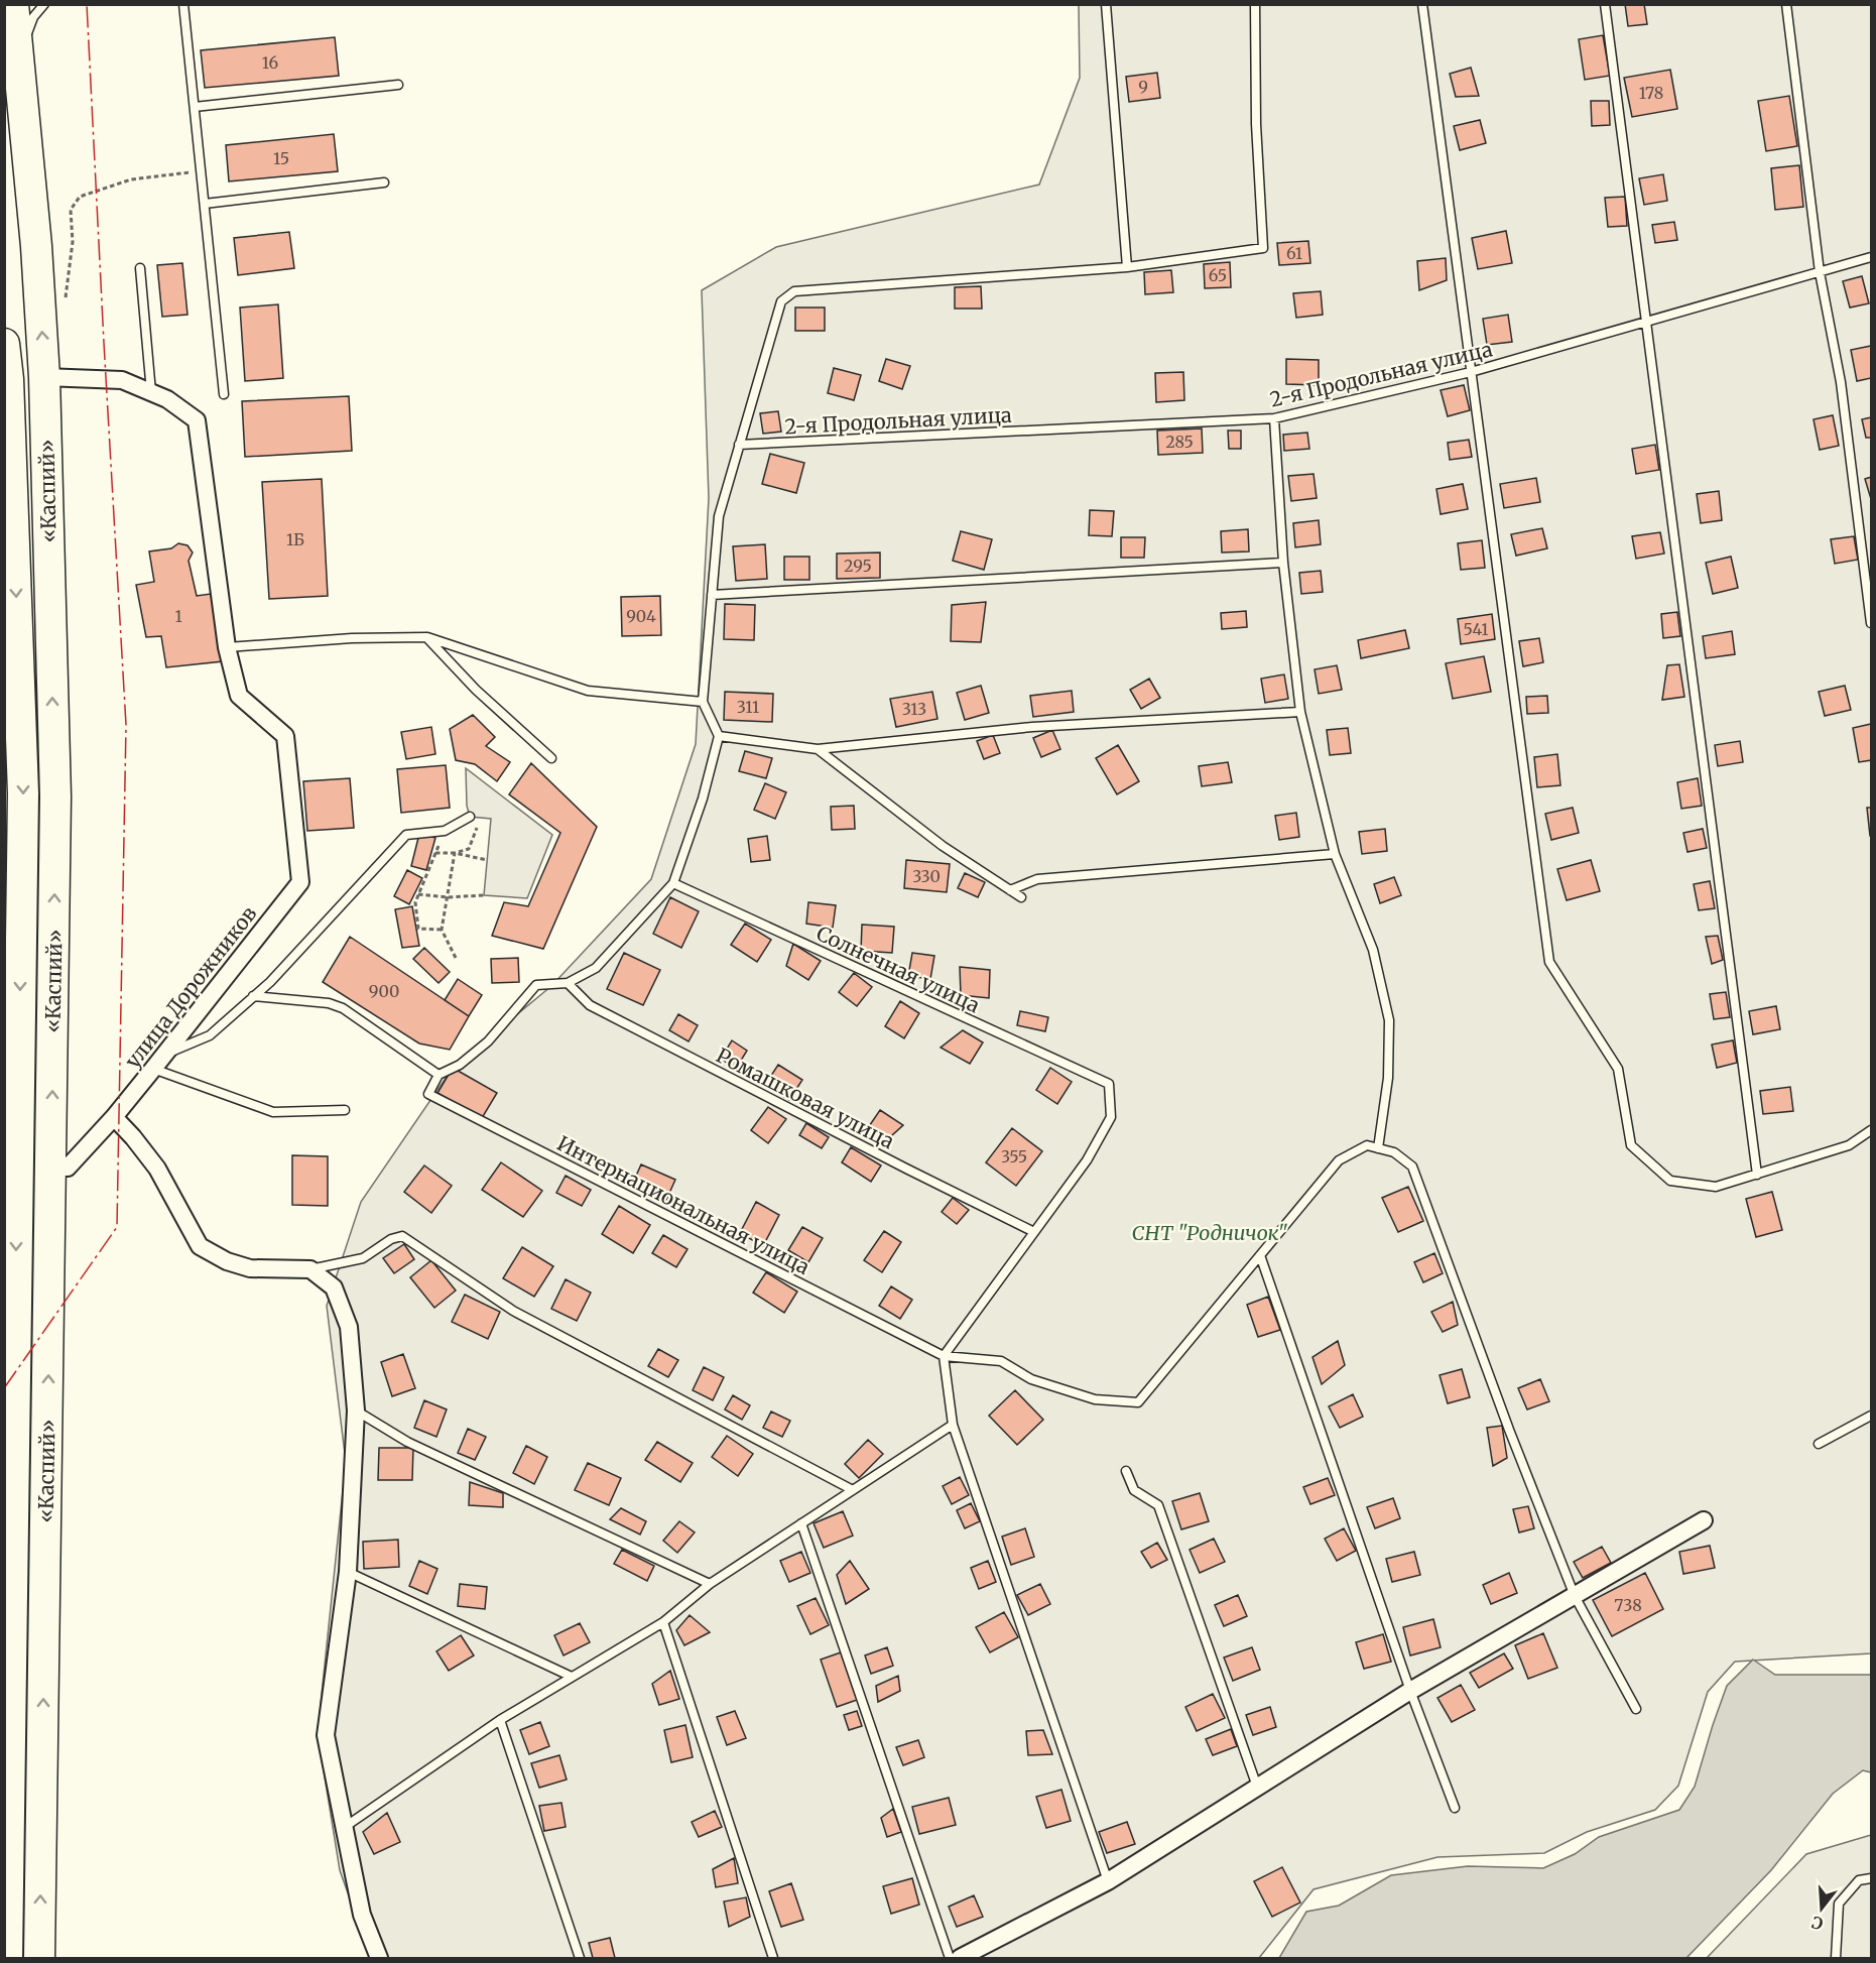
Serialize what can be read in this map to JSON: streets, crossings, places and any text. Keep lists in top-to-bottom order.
{
  "streets": {
    "highway": ["«Каспий»"],
    "street": ["улица Дорожников"],
    "lane": [
      "2-я Продольная улица",
      "Солнечная улица",
      "Ромашковая улица",
      "Интернациональная улица"
    ]
  },
  "crossings": [
    ["«Каспий»", "улица Дорожников"],
    ["Солнечная улица", "Ромашковая улица"]
  ],
  "parks": ["СНТ \"Родничок\""],
  "house_numbers": [
    "16",
    "9",
    "178",
    "15",
    "61",
    "65",
    "285",
    "1Б",
    "295",
    "1",
    "904",
    "541",
    "311",
    "313",
    "330",
    "900",
    "355",
    "738"
  ],
  "north": "bottom"
}
